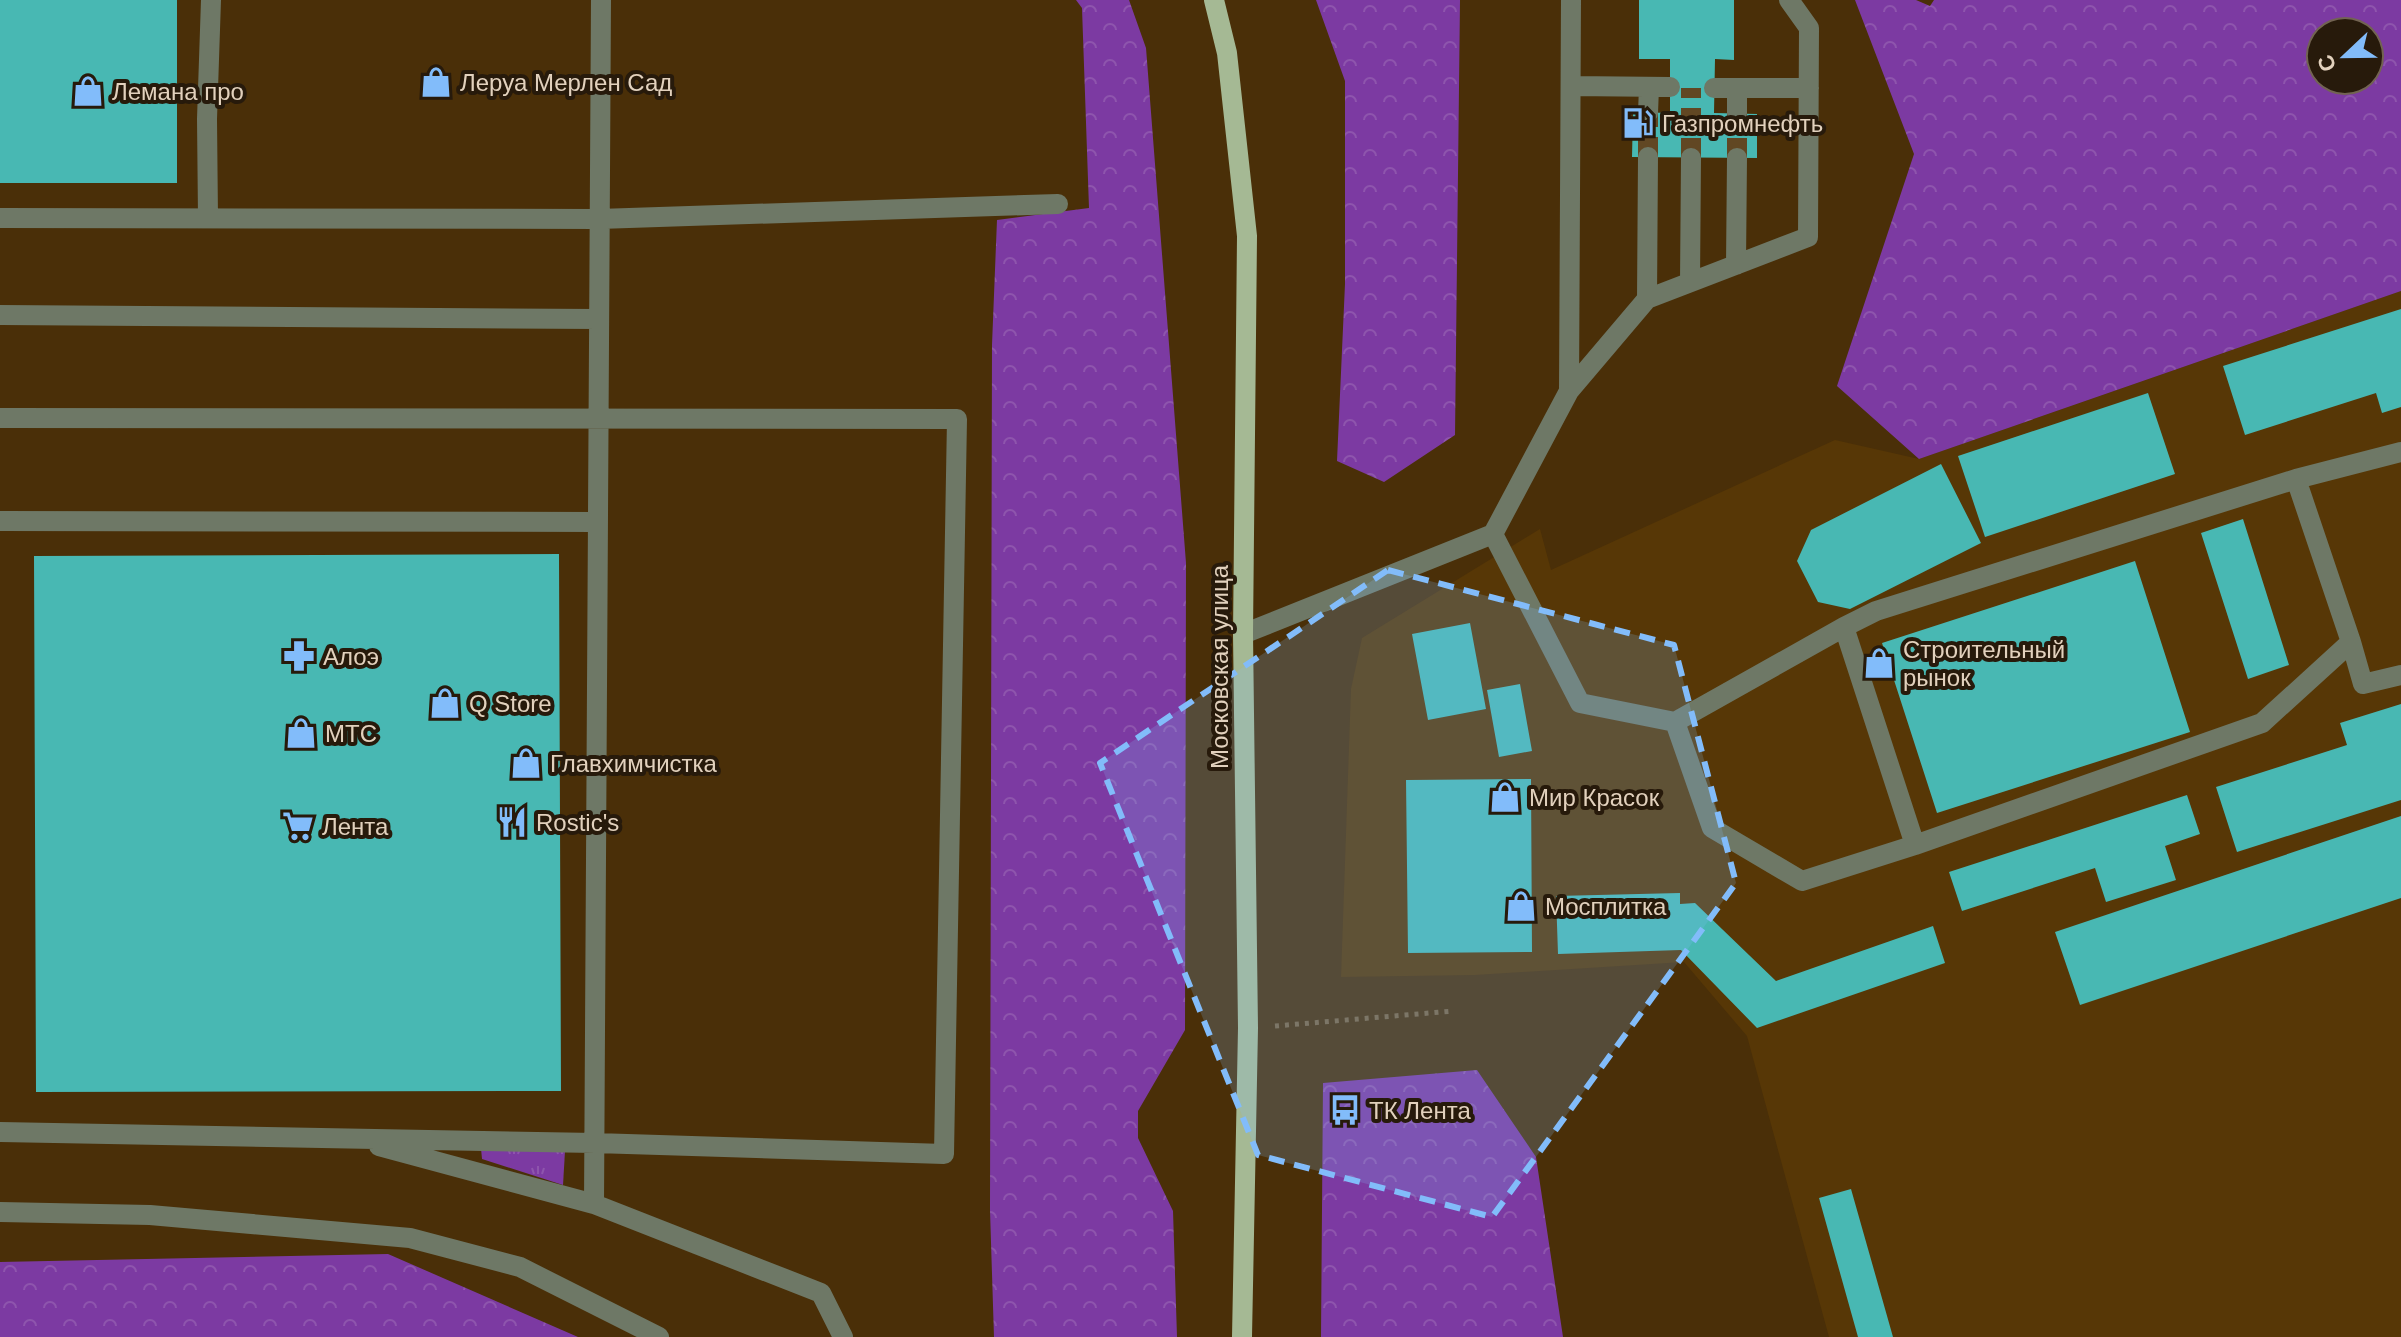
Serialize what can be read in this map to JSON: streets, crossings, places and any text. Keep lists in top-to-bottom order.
{
  "streets": {
    "main road": ["Московская улица"]
  },
  "places": {
    "shop": [
      "Леруа Мерлен Сад",
      "Лемана про",
      "Строительный рынок",
      "Q Store",
      "МТС",
      "Главхимчистка",
      "Мир Красок",
      "Мосплитка"
    ],
    "fuel station": ["Газпромнефть"],
    "pharmacy": ["Алоэ"],
    "restaurant": ["Rostic's"],
    "supermarket": ["Лента"],
    "bus stop": ["ТК Лента"]
  },
  "north": "left"
}
